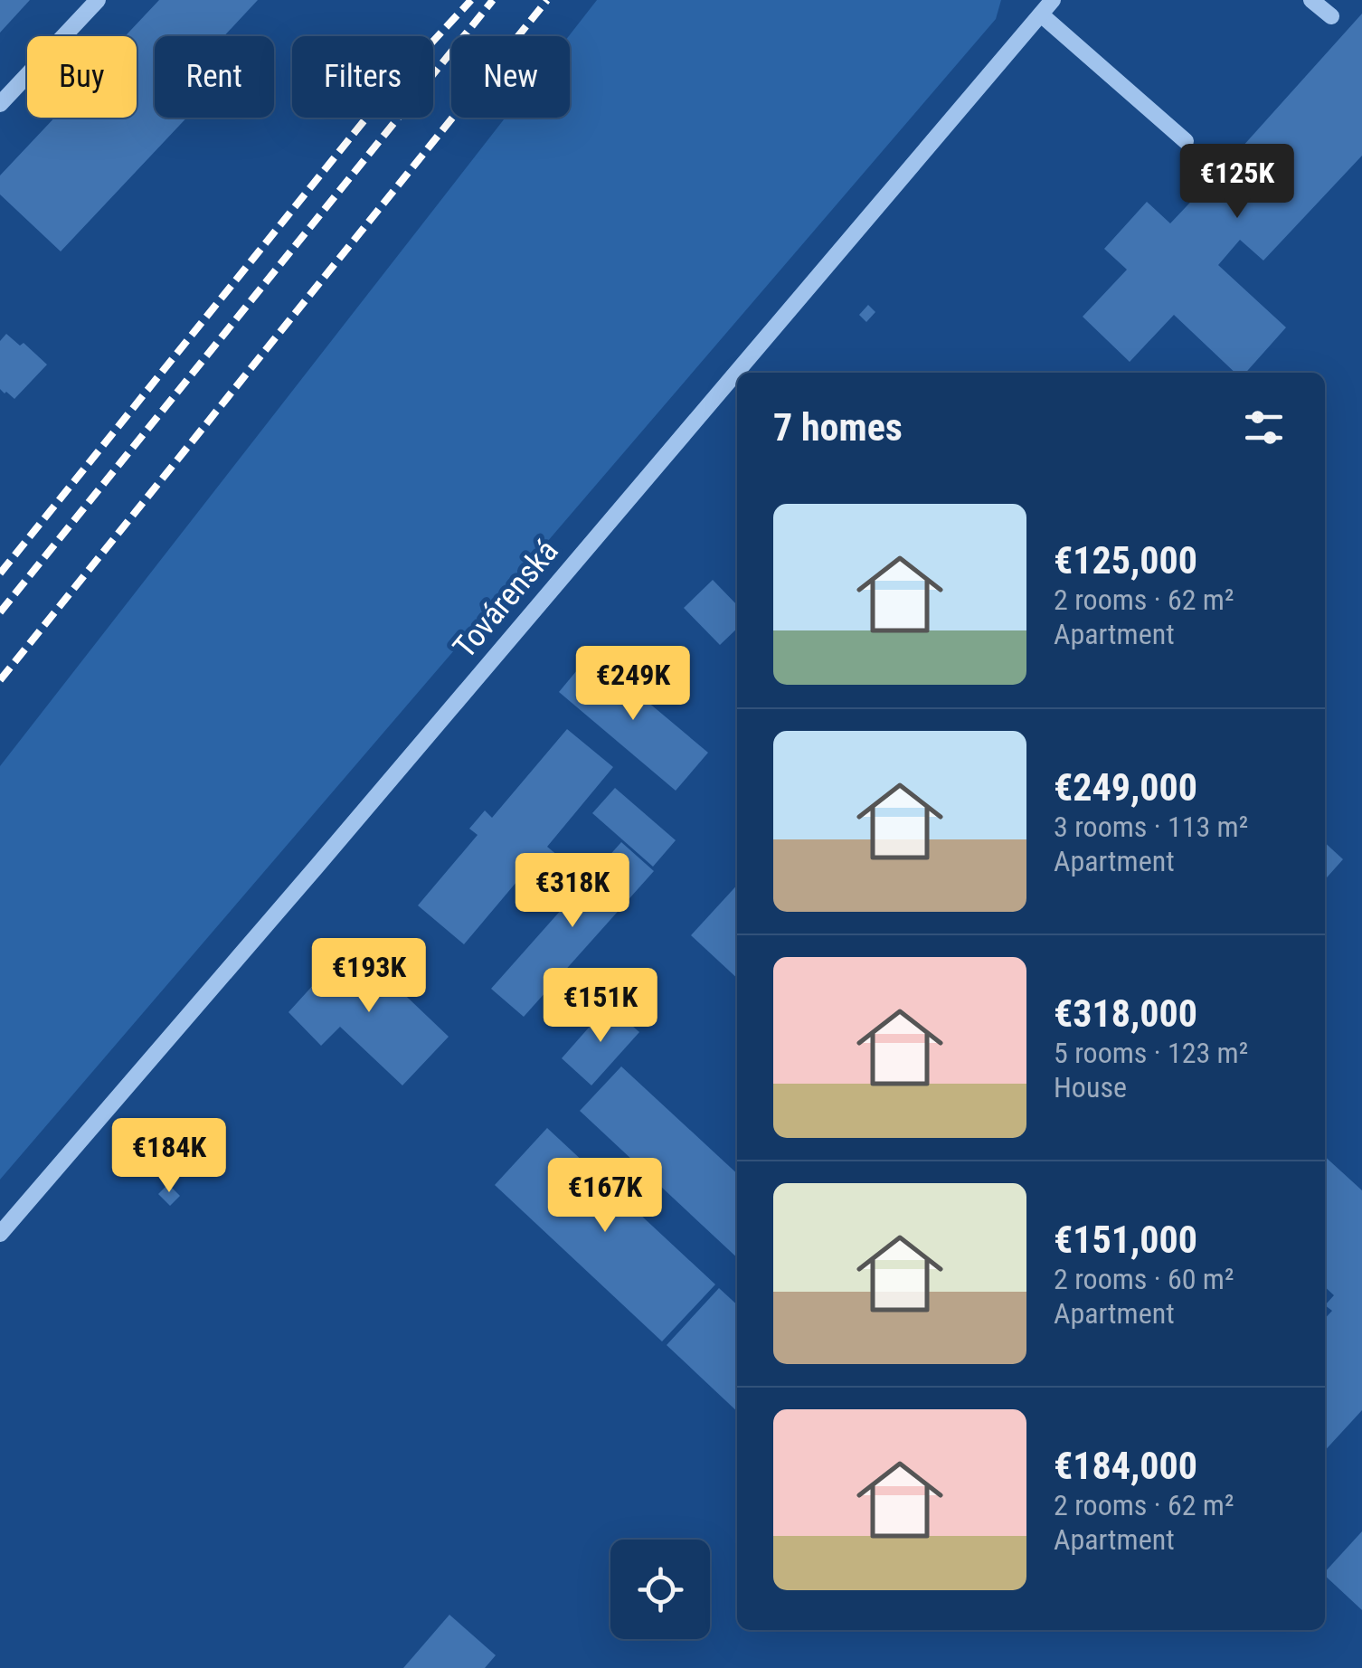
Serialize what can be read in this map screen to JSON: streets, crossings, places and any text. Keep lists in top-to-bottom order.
{
  "streets": {
    "lane": ["Továrenská"]
  },
  "page": {
    "chip": [
      "Buy",
      "Rent",
      "Filters",
      "New"
    ],
    "price": [
      "€125K",
      "€249K",
      "€318K",
      "€193K",
      "€151K",
      "€184K",
      "€167K"
    ],
    "heading": "7 homes",
    "list": [
      {
        "name": "€125,000",
        "note": "2 rooms · 62 m² · Apartment"
      },
      {
        "name": "€249,000",
        "note": "3 rooms · 113 m² · Apartment"
      },
      {
        "name": "€318,000",
        "note": "5 rooms · 123 m² · House"
      },
      {
        "name": "€151,000",
        "note": "2 rooms · 60 m² · Apartment"
      },
      {
        "name": "€184,000",
        "note": "2 rooms · 62 m² · Apartment"
      }
    ]
  }
}
